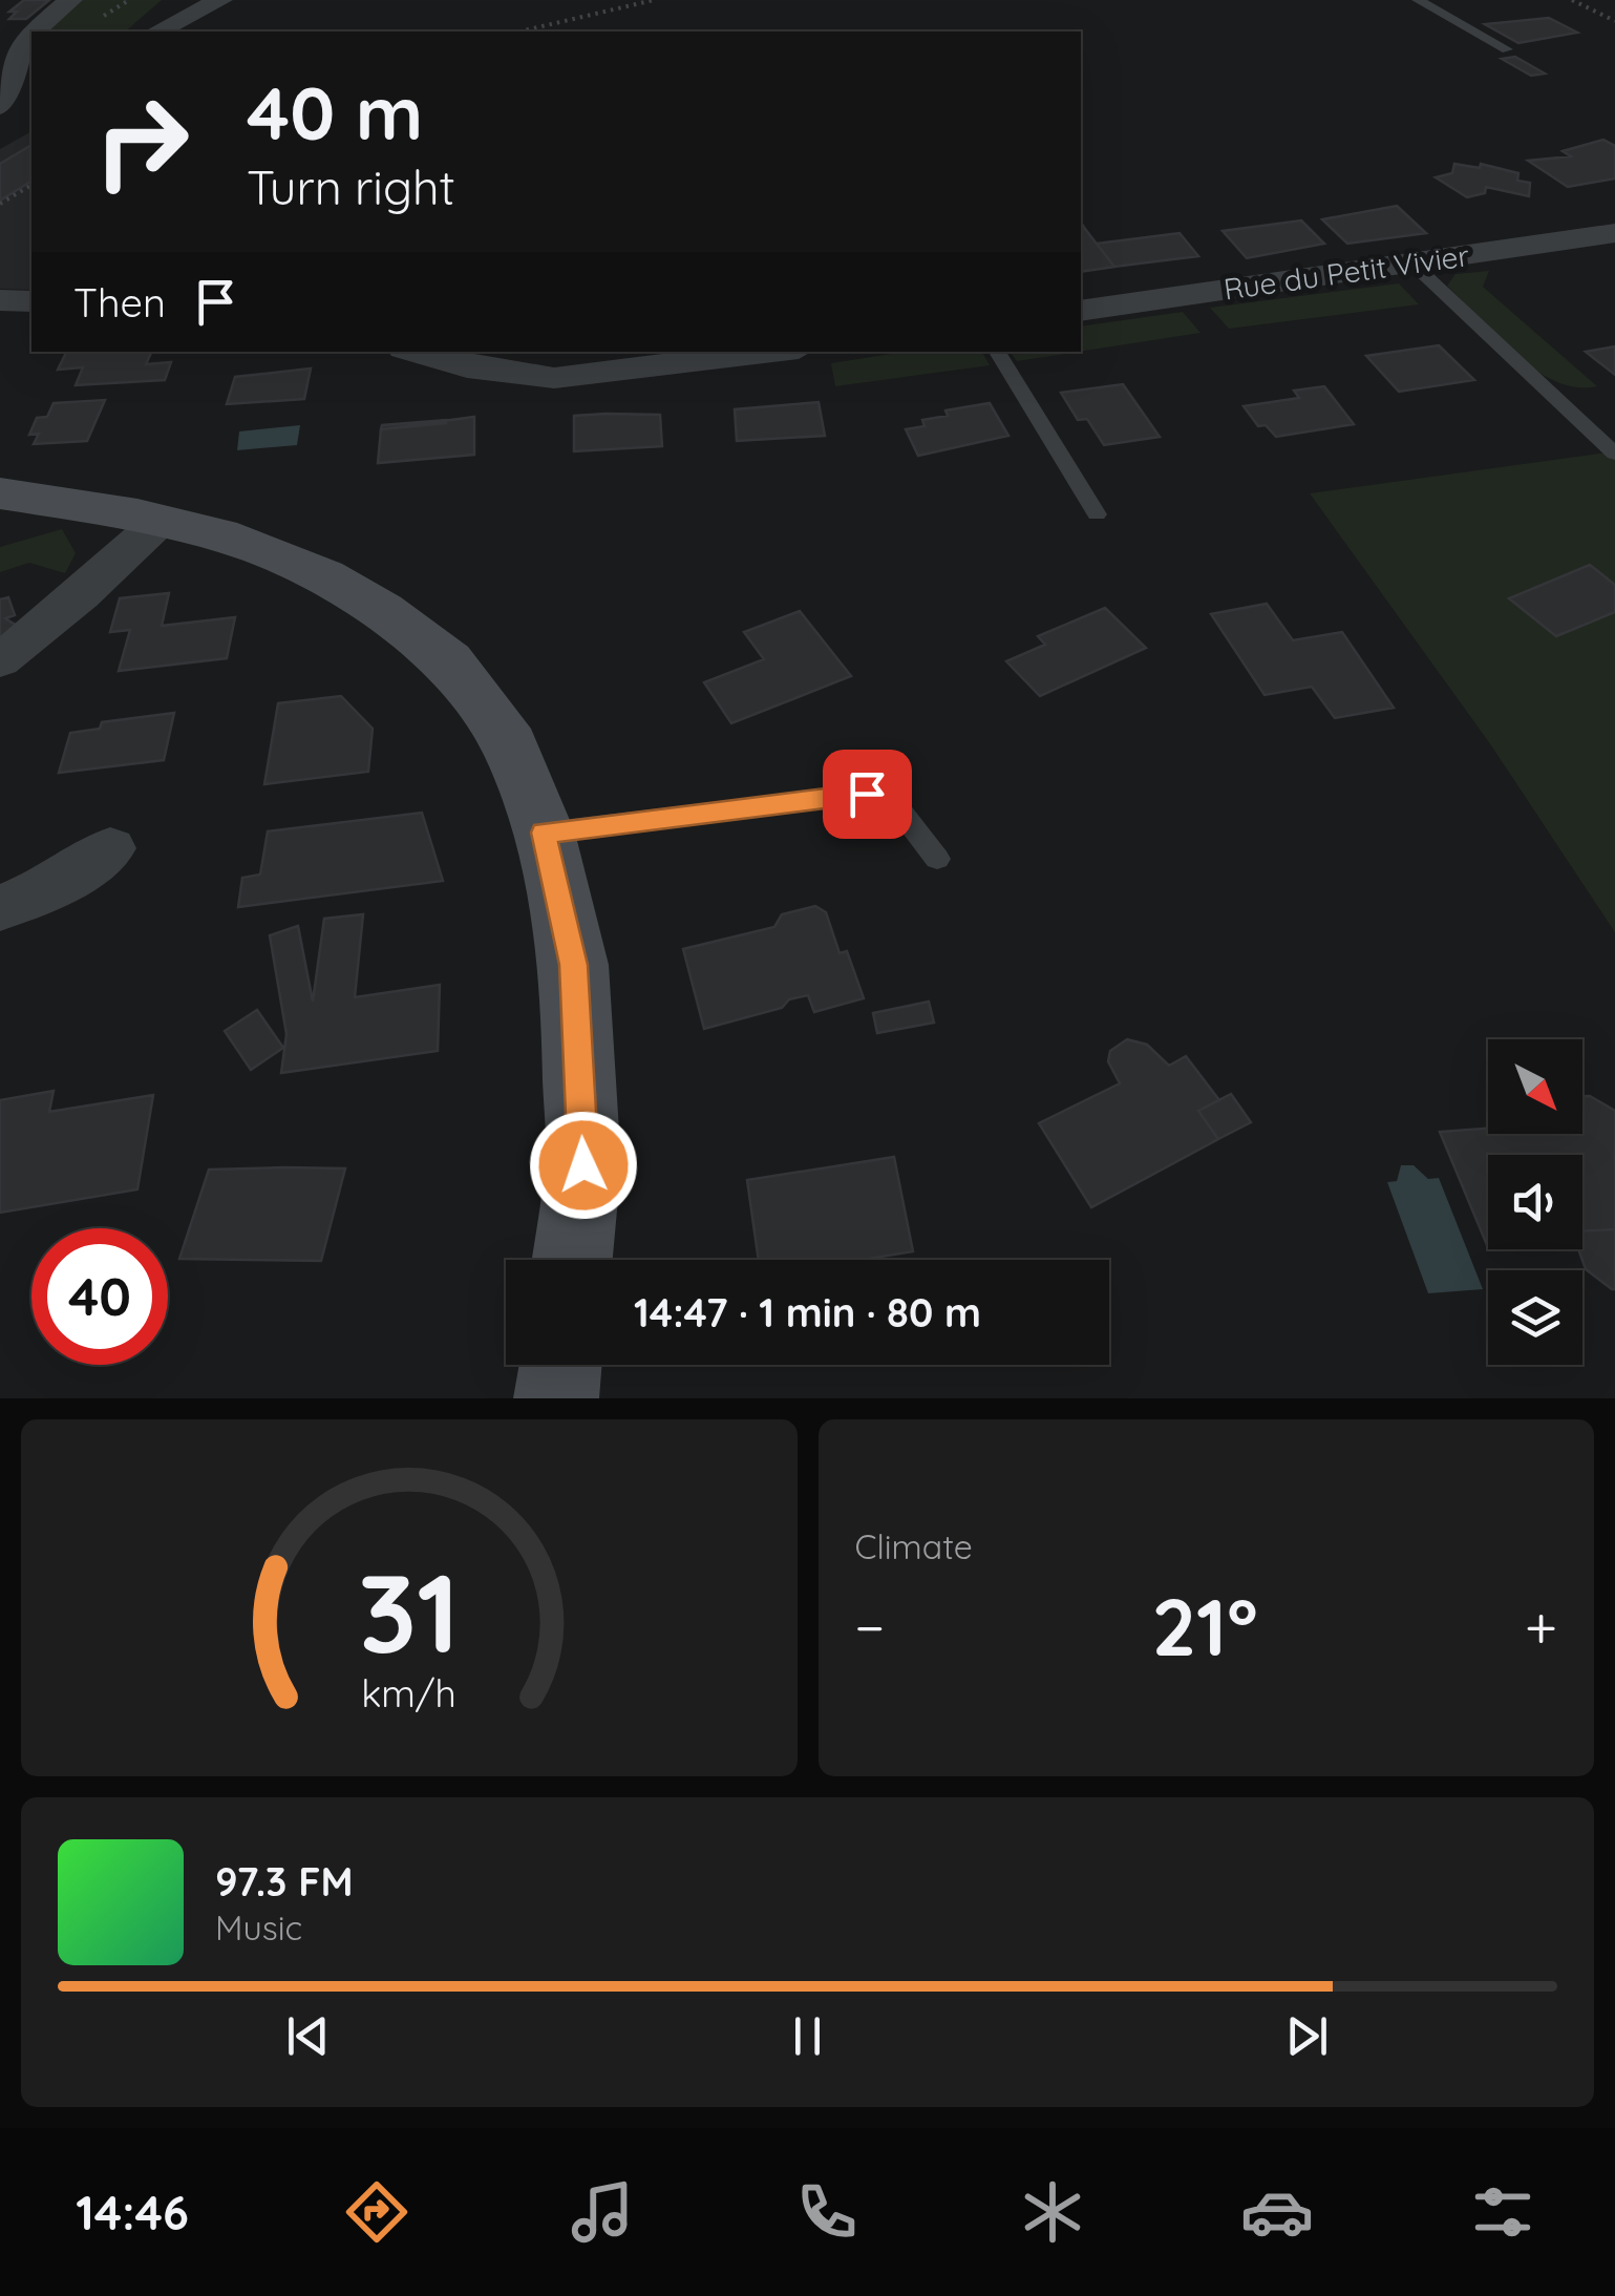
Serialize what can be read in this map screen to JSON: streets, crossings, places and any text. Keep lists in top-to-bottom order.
{
  "streets": {
    "street": ["Rue du Petit Vivier"]
  },
  "north": "bottom right",
  "page": {
    "turn": ["40 m", "Turn right"],
    "then": "Then",
    "limit": "40",
    "trip": "14:47 · 1 min · 80 m",
    "tile": "Climate",
    "heat": ["−", "21°", "+"],
    "song": ["97.3 FM", "Music"],
    "tabs": "14:46",
    "gauge": ["31", "km/h"]
  }
}
